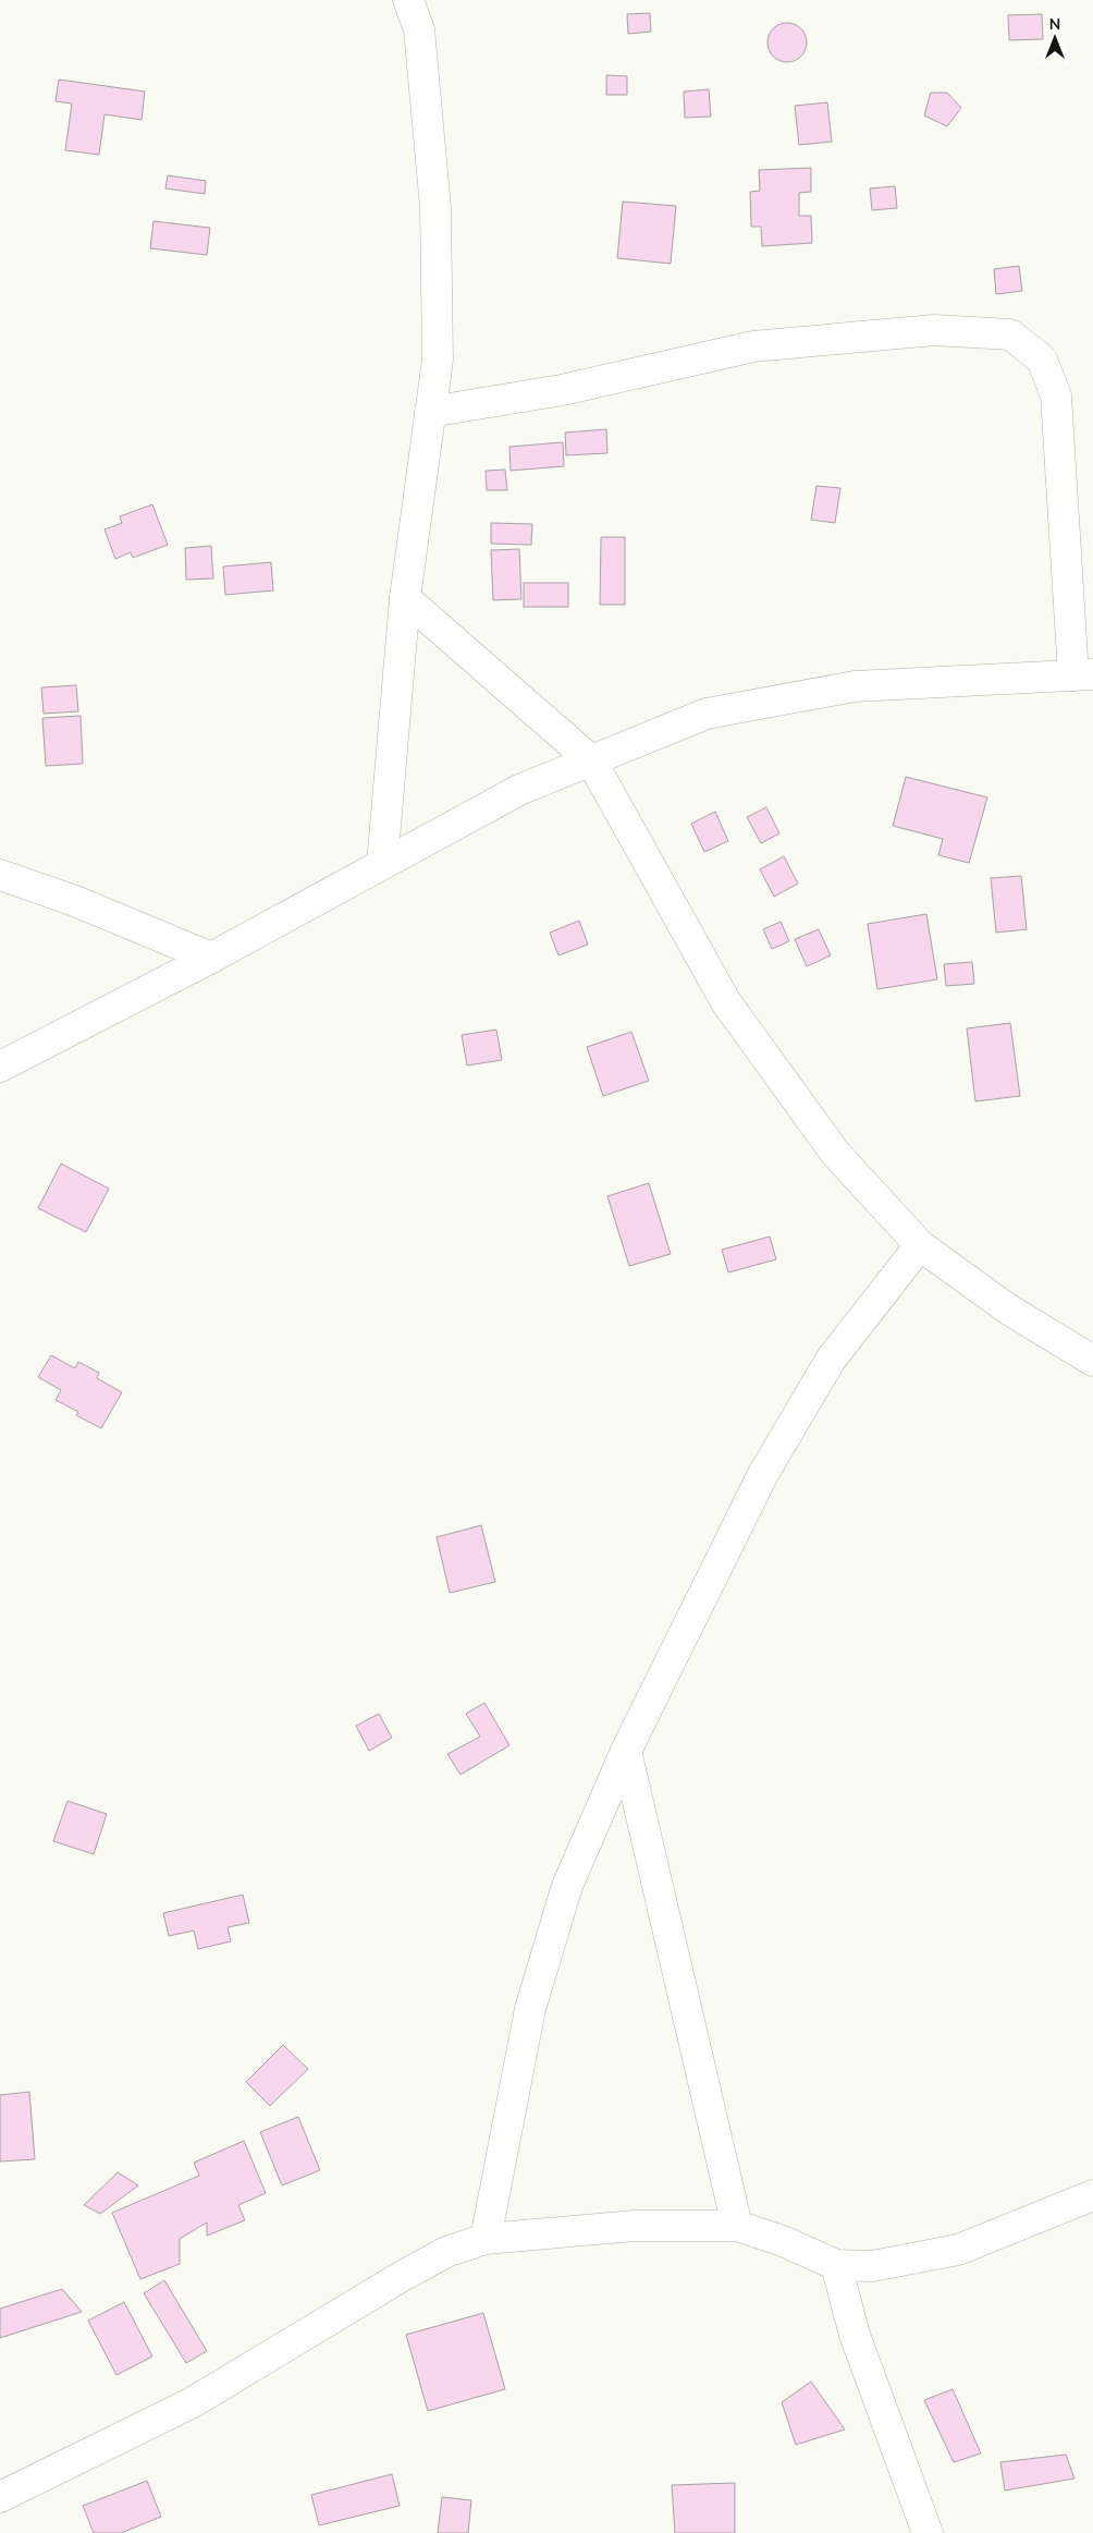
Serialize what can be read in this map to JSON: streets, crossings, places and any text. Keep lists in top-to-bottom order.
{
  "north": "top"
}
